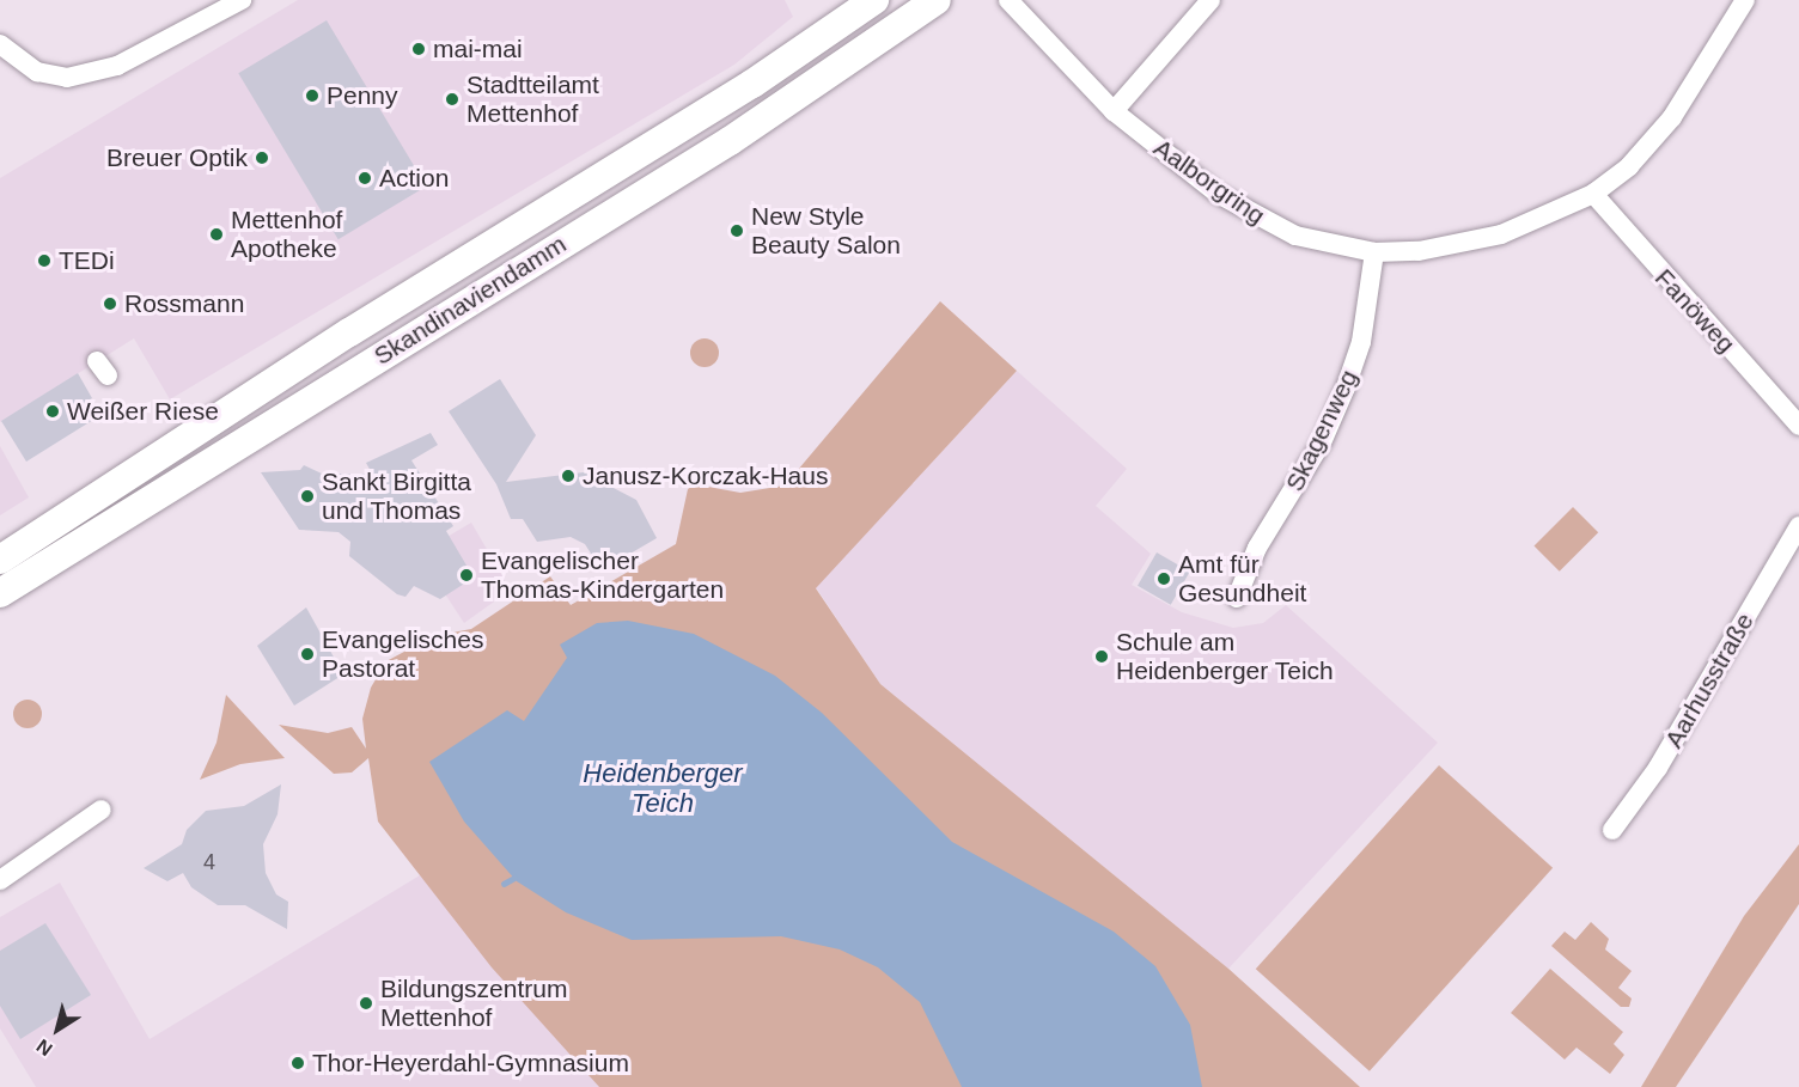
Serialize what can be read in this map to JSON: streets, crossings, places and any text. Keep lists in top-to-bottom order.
{
  "streets": {
    "main road": ["Skandinaviendamm"],
    "street": [
      "Aalborgring",
      "Fanöweg",
      "Skagenweg",
      "Aarhusstraße"
    ]
  },
  "crossings": [
    ["Aalborgring", "Fanöweg"],
    ["Aalborgring", "Skagenweg"]
  ],
  "water": ["Heidenberger Teich"],
  "places": [
    "mai-mai",
    "Penny",
    "Stadtteilamt Mettenhof",
    "Breuer Optik",
    "Action",
    "New Style Beauty Salon",
    "Mettenhof Apotheke",
    "TEDi",
    "Rossmann",
    "Weißer Riese",
    "Janusz-Korczak-Haus",
    "Sankt Birgitta und Thomas",
    "Evangelischer Thomas-Kindergarten",
    "Amt für Gesundheit",
    "Evangelisches Pastorat",
    "Schule am Heidenberger Teich",
    "Bildungszentrum Mettenhof",
    "Thor-Heyerdahl-Gymnasium"
  ],
  "house_numbers": ["4"],
  "north": "bottom left"
}
